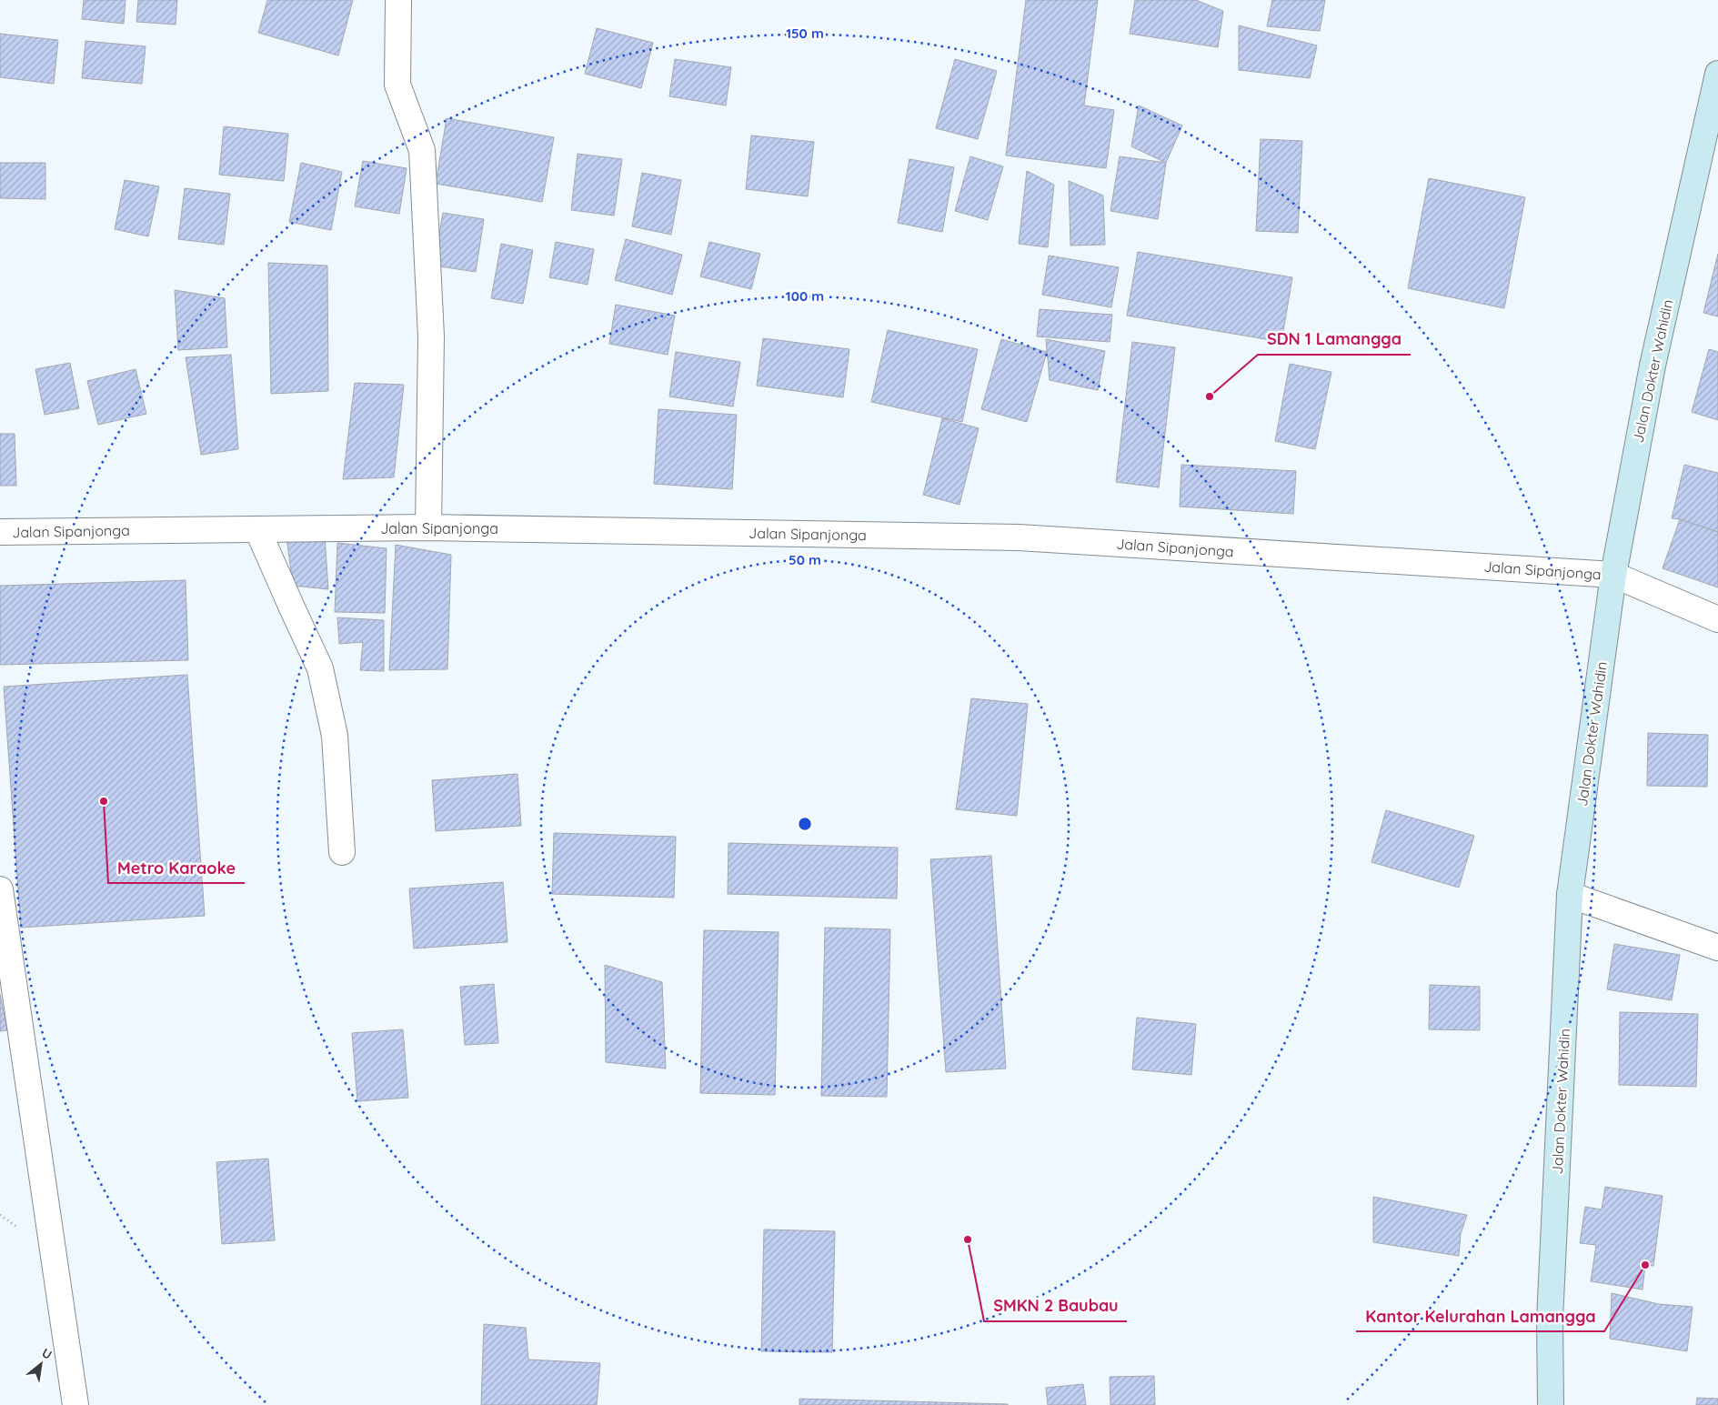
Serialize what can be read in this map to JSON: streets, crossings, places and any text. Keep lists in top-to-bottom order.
{
  "streets": {
    "street": ["Jalan Dokter Wahidin", "Jalan Sipanjonga"]
  },
  "crossings": [
    ["Jalan Dokter Wahidin", "Jalan Sipanjonga"]
  ],
  "places": [
    "SDN 1 Lamangga",
    "Metro Karaoke",
    "SMKN 2 Baubau",
    "Kantor Kelurahan Lamangga"
  ],
  "north": "top right",
  "rings": ["150 m", "100 m", "50 m"]
}
